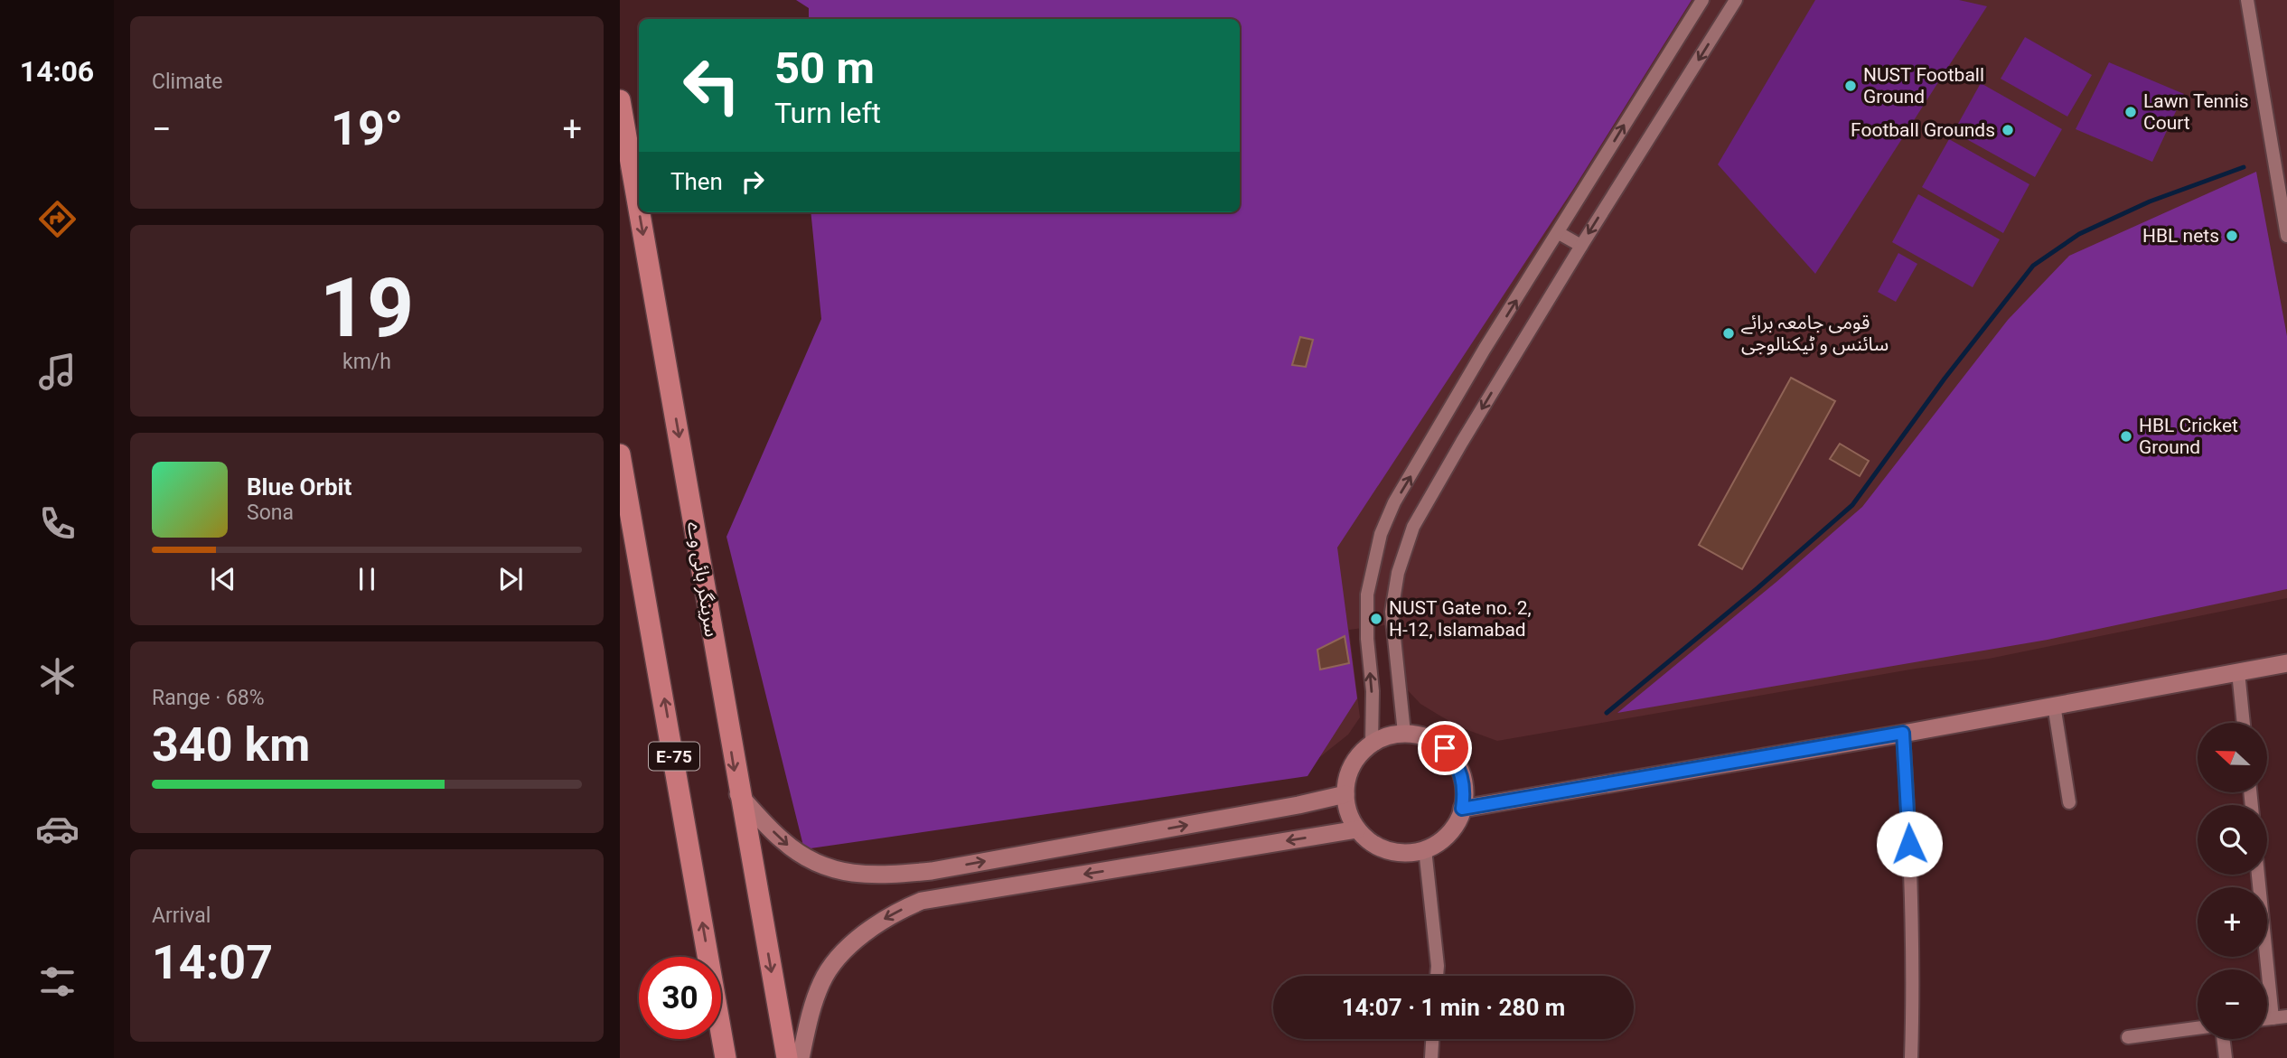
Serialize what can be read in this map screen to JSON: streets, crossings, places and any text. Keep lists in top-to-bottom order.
{
  "streets": {
    "highway": ["سرینگر ہائی وے", "E-75"]
  },
  "places": [
    "NUST Football Ground",
    "Lawn Tennis Court",
    "Football Grounds",
    "HBL nets",
    "قومی جامعہ برائے سائنس و ٹیکنالوجی",
    "HBL Cricket Ground",
    "NUST Gate no. 2, H-12, Islamabad"
  ],
  "north": "left",
  "page": {
    "tabs": "14:06",
    "tile": [
      "Climate",
      ["19", "km/h"],
      ["Range · 68%", "340 km"],
      ["Arrival", "14:07"]
    ],
    "turn": ["50 m", "Turn left"],
    "heat": ["−", "19°", "+"],
    "then": "Then",
    "song": ["Blue Orbit", "Sona"],
    "map_buttons": ["+", "−"],
    "limit": "30",
    "trip": "14:07 · 1 min · 280 m"
  }
}
